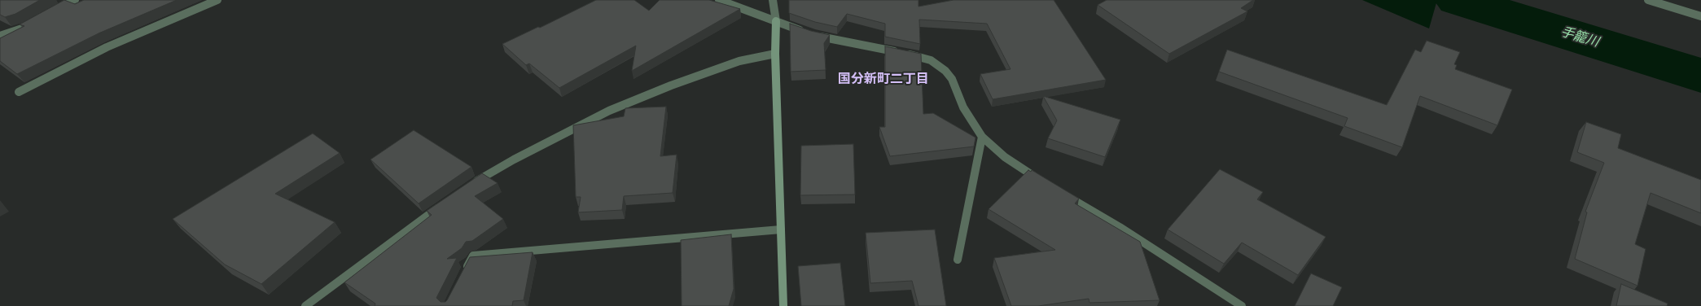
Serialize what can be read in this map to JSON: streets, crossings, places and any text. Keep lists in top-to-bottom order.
{
  "districts": ["国分新町二丁目"],
  "water": ["手籠川"]
}
